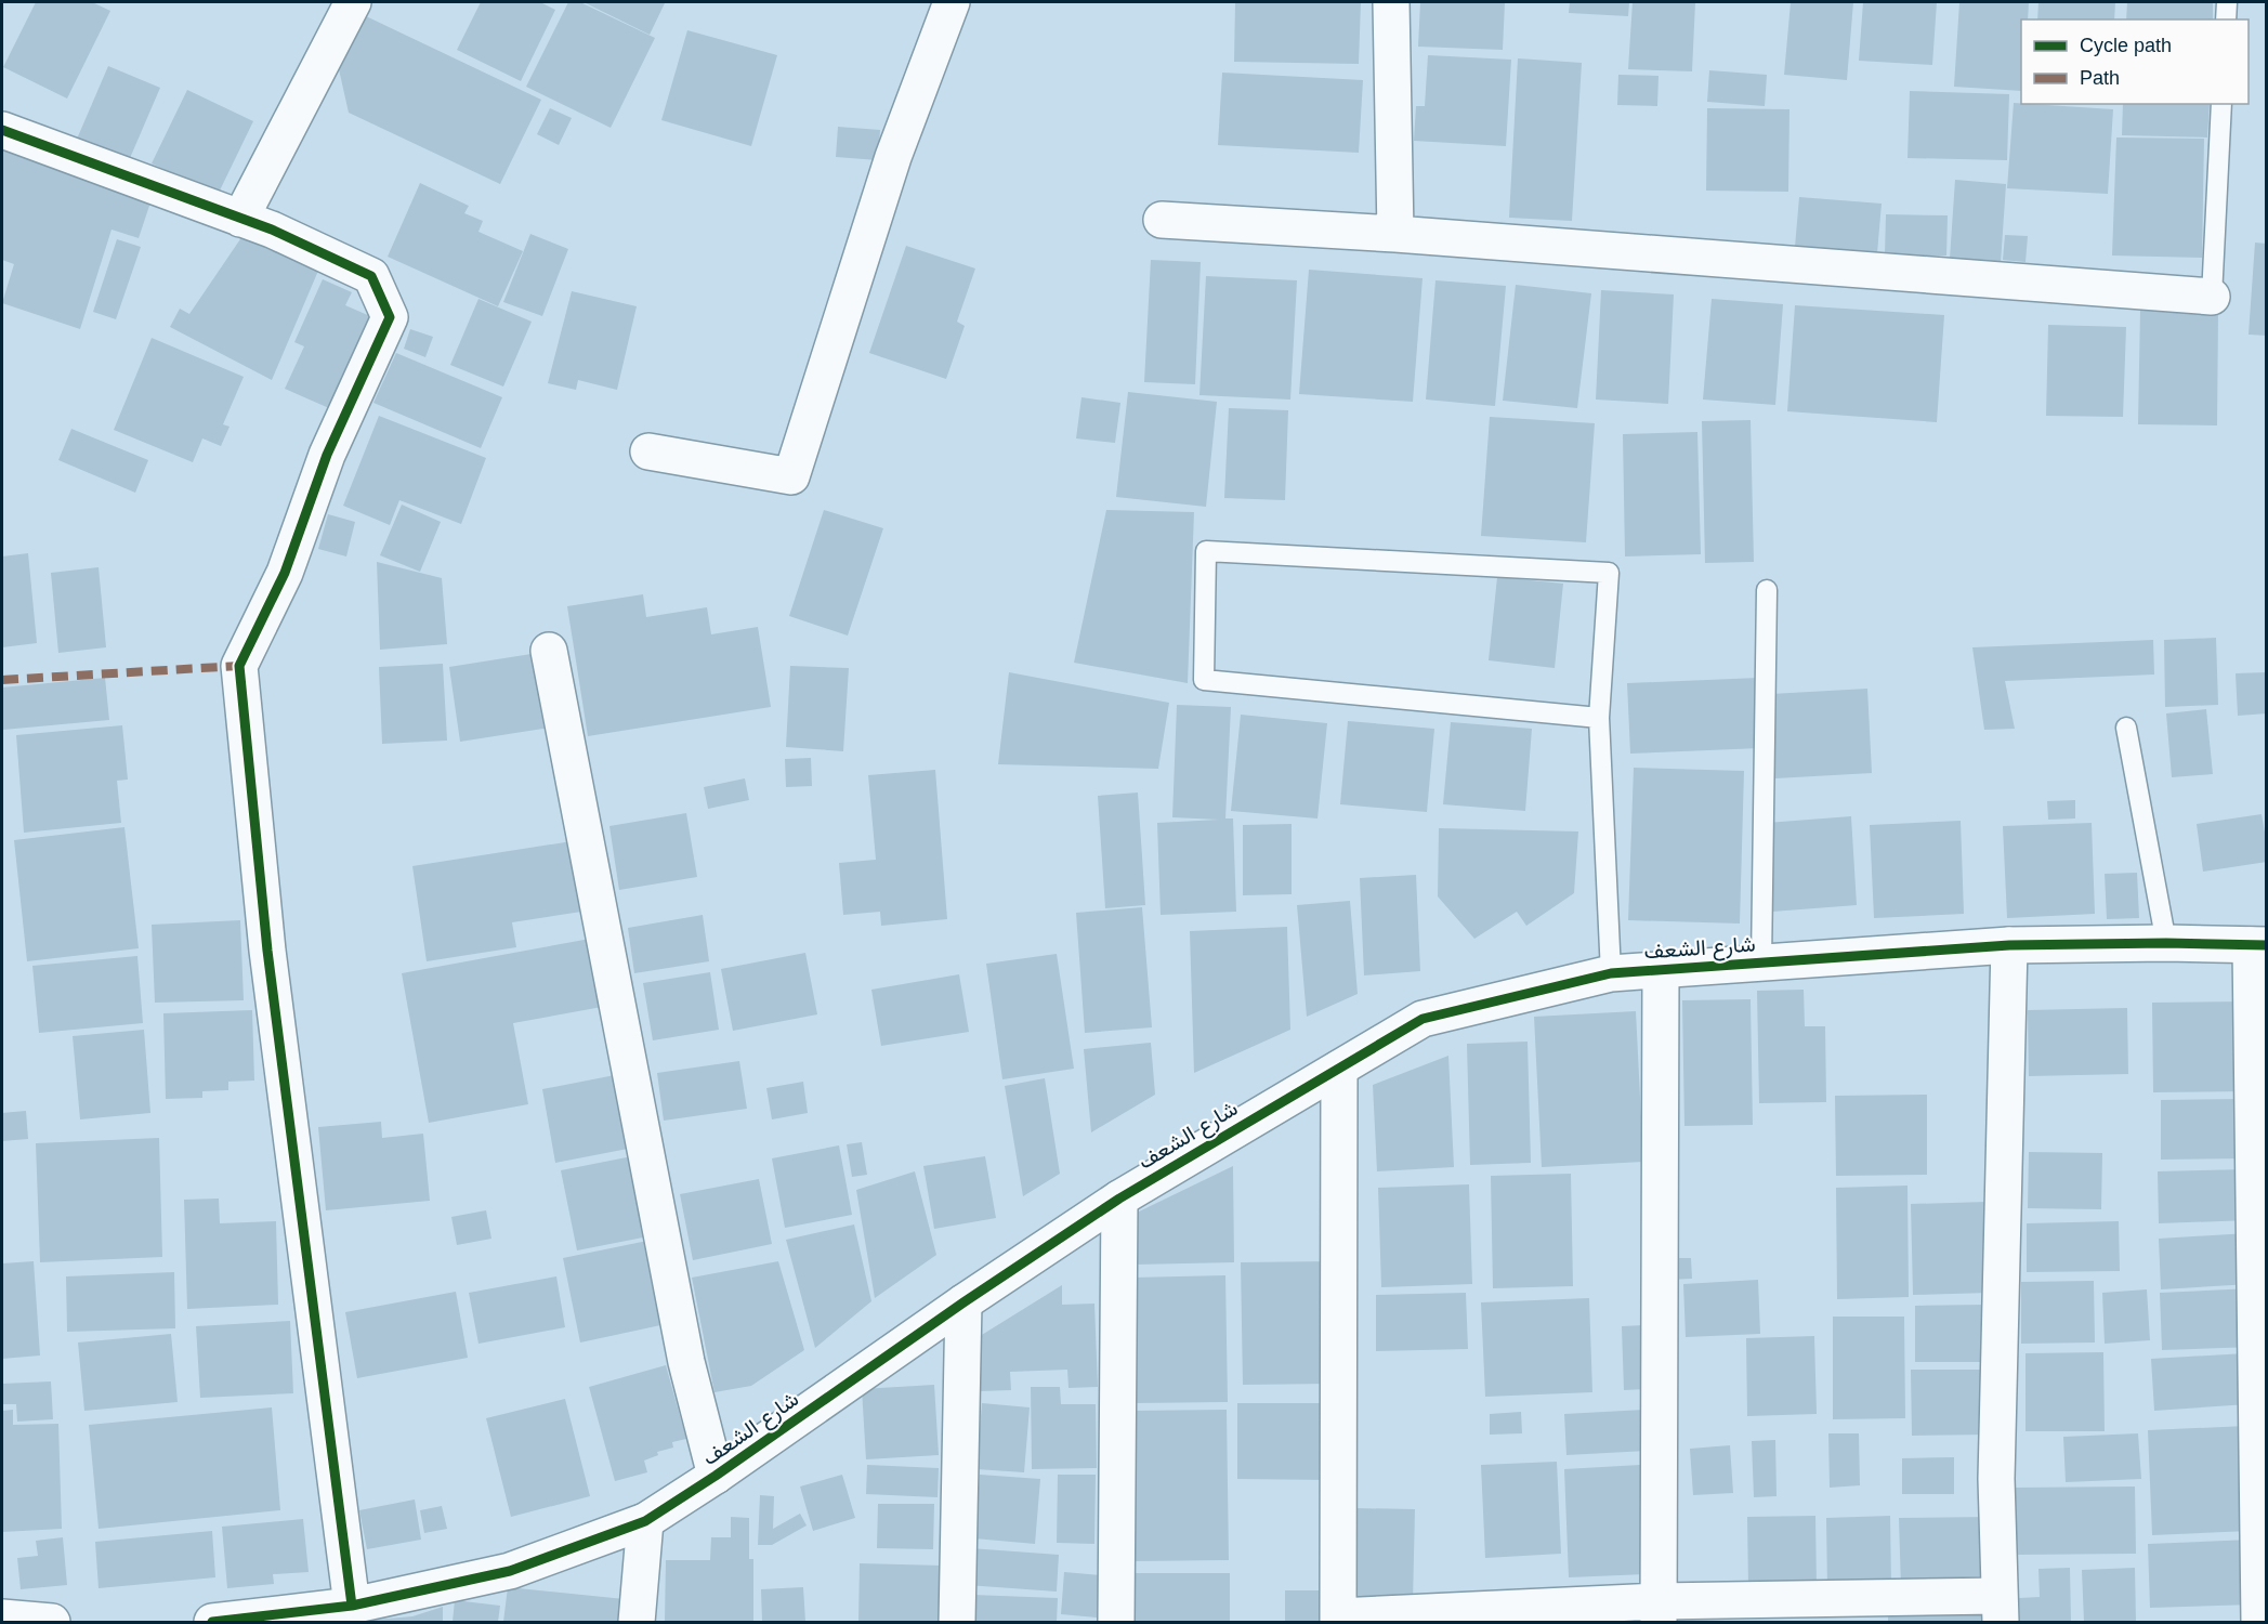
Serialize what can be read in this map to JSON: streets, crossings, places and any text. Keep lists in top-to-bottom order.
{
  "streets": {
    "street": ["شارع الشعف"]
  },
  "legend": ["Cycle path", "Path"]
}
